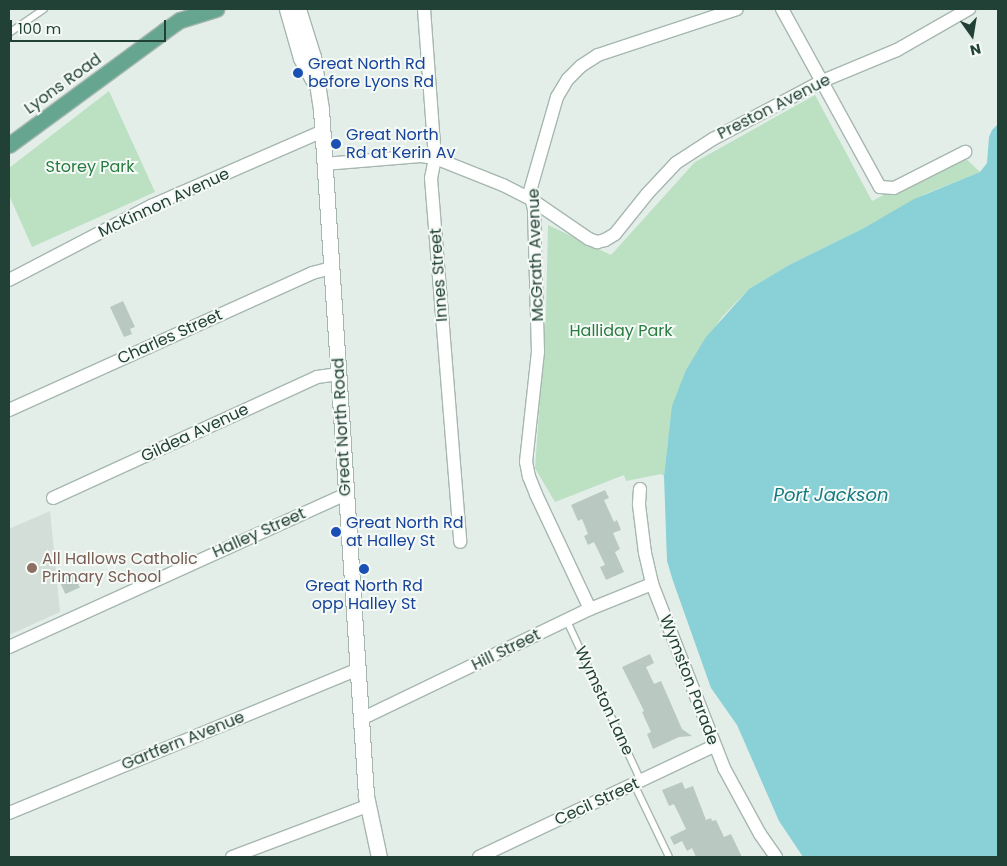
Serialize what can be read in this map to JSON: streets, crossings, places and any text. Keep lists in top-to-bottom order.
{
  "streets": {
    "main road": ["Lyons Road", "Great North Road"],
    "street": [
      "Preston Avenue",
      "McKinnon Avenue",
      "McGrath Avenue",
      "Innes Street",
      "Charles Street",
      "Gildea Avenue",
      "Halley Street",
      "Hill Street",
      "Wymston Parade",
      "Gartfern Avenue",
      "Cecil Street"
    ],
    "lane": ["Wymston Lane"]
  },
  "crossings": [
    ["Preston Avenue", "McGrath Avenue"],
    ["McKinnon Avenue", "Great North Road"],
    ["McGrath Avenue", "Hill Street"],
    ["Charles Street", "Great North Road"],
    ["Great North Road", "Gildea Avenue"],
    ["Great North Road", "Halley Street"],
    ["Great North Road", "Hill Street"],
    ["Great North Road", "Gartfern Avenue"],
    ["Hill Street", "Wymston Parade"],
    ["Hill Street", "Wymston Lane"],
    ["Wymston Parade", "Cecil Street"],
    ["Wymston Lane", "Cecil Street"]
  ],
  "water": ["Port Jackson"],
  "parks": ["Storey Park", "Halliday Park"],
  "places": [
    "Great North Rd before Lyons Rd",
    "Great North Rd at Kerin Av",
    "Great North Rd at Halley St",
    "All Hallows Catholic Primary School",
    "Great North Rd opp Halley St"
  ],
  "scale_bar": "100 m",
  "north": "bottom"
}
